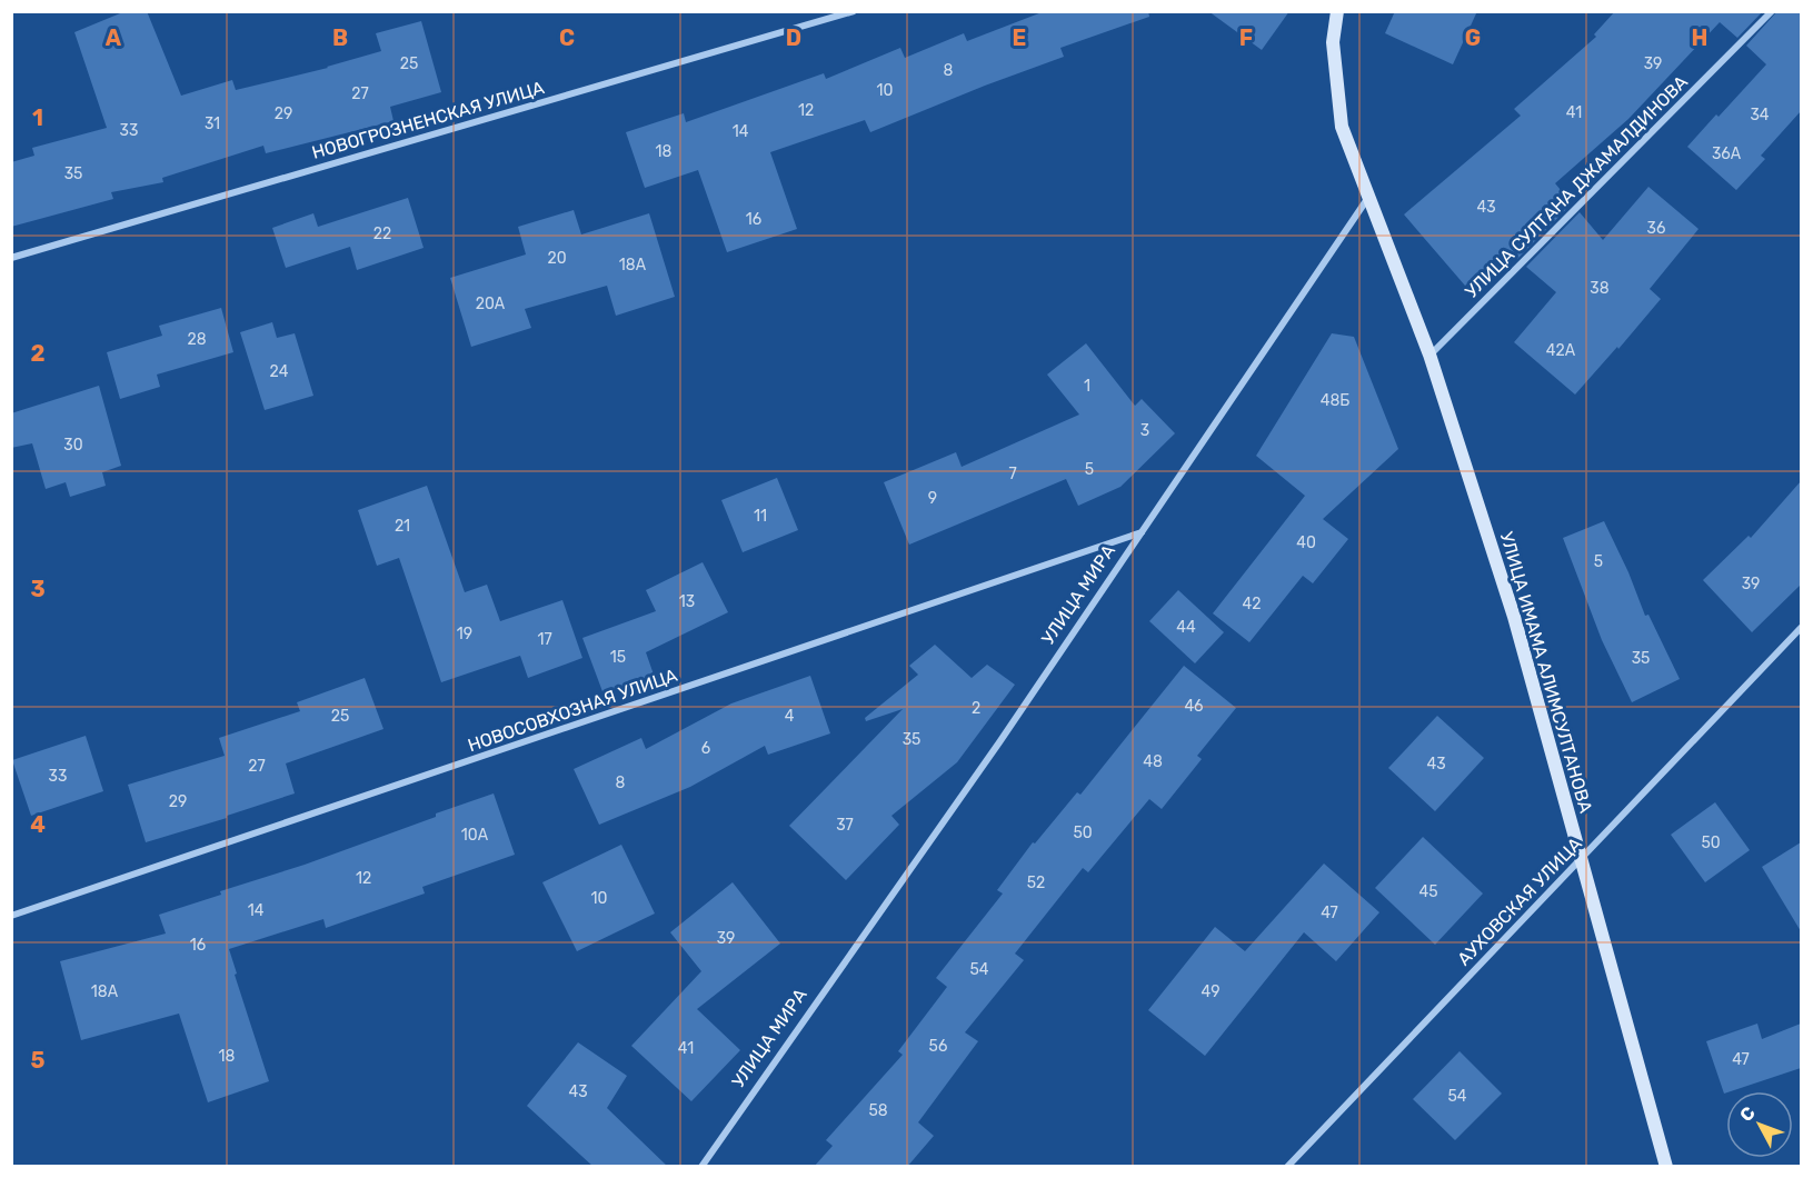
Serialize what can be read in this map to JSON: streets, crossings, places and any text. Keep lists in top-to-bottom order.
{
  "streets": {
    "main road": ["УЛИЦА ИМАМА АЛИМСУЛТАНОВА"],
    "street": [
      "НОВОГРОЗНЕНСКАЯ УЛИЦА",
      "УЛИЦА СУЛТАНА ДЖАМАЛДИНОВА",
      "УЛИЦА МИРА",
      "НОВОСОВХОЗНАЯ УЛИЦА",
      "АУХОВСКАЯ УЛИЦА"
    ]
  },
  "crossings": [
    ["УЛИЦА СУЛТАНА ДЖАМАЛДИНОВА", "УЛИЦА ИМАМА АЛИМСУЛТАНОВА"],
    ["УЛИЦА МИРА", "УЛИЦА ИМАМА АЛИМСУЛТАНОВА"],
    ["УЛИЦА МИРА", "НОВОСОВХОЗНАЯ УЛИЦА"],
    ["УЛИЦА ИМАМА АЛИМСУЛТАНОВА", "АУХОВСКАЯ УЛИЦА"]
  ],
  "house_numbers": [
    "25",
    "39",
    "8",
    "10",
    "27",
    "12",
    "41",
    "29",
    "34",
    "31",
    "33",
    "14",
    "18",
    "36А",
    "35",
    "43",
    "16",
    "36",
    "22",
    "20",
    "18А",
    "38",
    "20А",
    "28",
    "42А",
    "24",
    "1",
    "48Б",
    "3",
    "30",
    "5",
    "7",
    "9",
    "11",
    "21",
    "40",
    "5",
    "39",
    "13",
    "42",
    "44",
    "19",
    "17",
    "15",
    "35",
    "46",
    "2",
    "25",
    "4",
    "35",
    "6",
    "48",
    "43",
    "27",
    "33",
    "8",
    "29",
    "37",
    "50",
    "10А",
    "50",
    "12",
    "52",
    "45",
    "10",
    "14",
    "47",
    "39",
    "16",
    "54",
    "18А",
    "49",
    "56",
    "41",
    "18",
    "47",
    "43",
    "54",
    "58"
  ],
  "north": "top left",
  "grid": {
    "columns": [
      "A",
      "B",
      "C",
      "D",
      "E",
      "F",
      "G",
      "H"
    ],
    "rows": [
      "1",
      "2",
      "3",
      "4",
      "5"
    ]
  }
}
